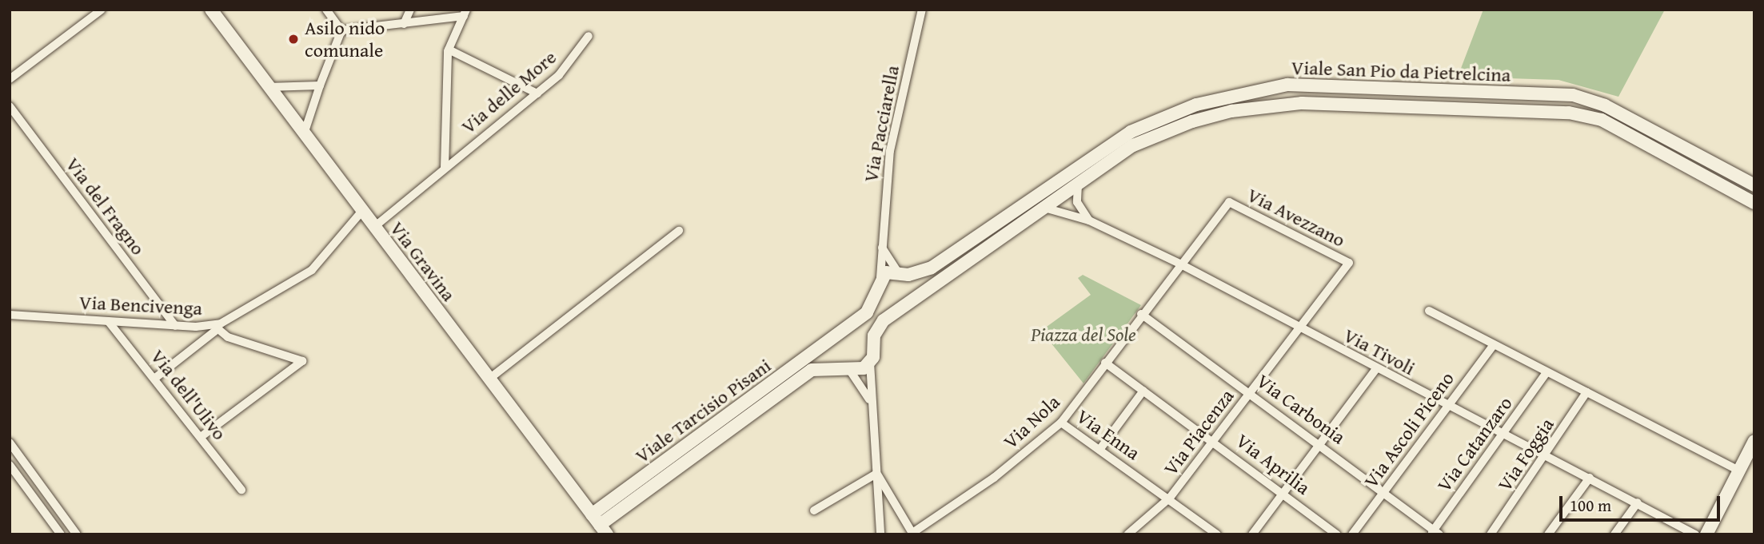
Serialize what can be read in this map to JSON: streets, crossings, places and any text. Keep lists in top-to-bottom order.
{
  "streets": {
    "main road": ["Viale San Pio da Pietrelcina", "Via Gravina", "Viale Tarcisio Pisani"],
    "street": [
      "Via delle More",
      "Via Pacciarella",
      "Via del Fragno",
      "Via Avezzano",
      "Via Bencivenga",
      "Via Tivoli",
      "Via dell'Ulivo",
      "Via Carbonia",
      "Via Nola",
      "Via Ascoli Piceno",
      "Via Piacenza",
      "Via Enna",
      "Via Catanzaro",
      "Via Foggia",
      "Via Aprilia"
    ]
  },
  "crossings": [
    ["Viale San Pio da Pietrelcina", "Via Pacciarella"],
    ["Viale San Pio da Pietrelcina", "Via Tivoli"],
    ["Viale San Pio da Pietrelcina", "Viale Tarcisio Pisani"],
    ["Via delle More", "Via Gravina"],
    ["Via Pacciarella", "Viale Tarcisio Pisani"],
    ["Via del Fragno", "Via Bencivenga"],
    ["Via Avezzano", "Via Nola"],
    ["Via Avezzano", "Via Piacenza"],
    ["Via Gravina", "Via Bencivenga"],
    ["Via Gravina", "Viale Tarcisio Pisani"],
    ["Via Bencivenga", "Via dell'Ulivo"],
    ["Via Tivoli", "Via Nola"],
    ["Via Tivoli", "Via Ascoli Piceno"],
    ["Via Tivoli", "Via Piacenza"],
    ["Via Tivoli", "Via Catanzaro"],
    ["Via Tivoli", "Via Foggia"],
    ["Via Carbonia", "Via Nola"],
    ["Via Carbonia", "Via Ascoli Piceno"],
    ["Via Carbonia", "Via Piacenza"],
    ["Via Carbonia", "Via Catanzaro"],
    ["Via Nola", "Via Enna"],
    ["Via Nola", "Via Aprilia"],
    ["Via Piacenza", "Via Enna"],
    ["Via Piacenza", "Via Aprilia"]
  ],
  "parks": ["Piazza del Sole"],
  "places": ["Asilo nido comunale"],
  "scale_bar": "100 m"
}
